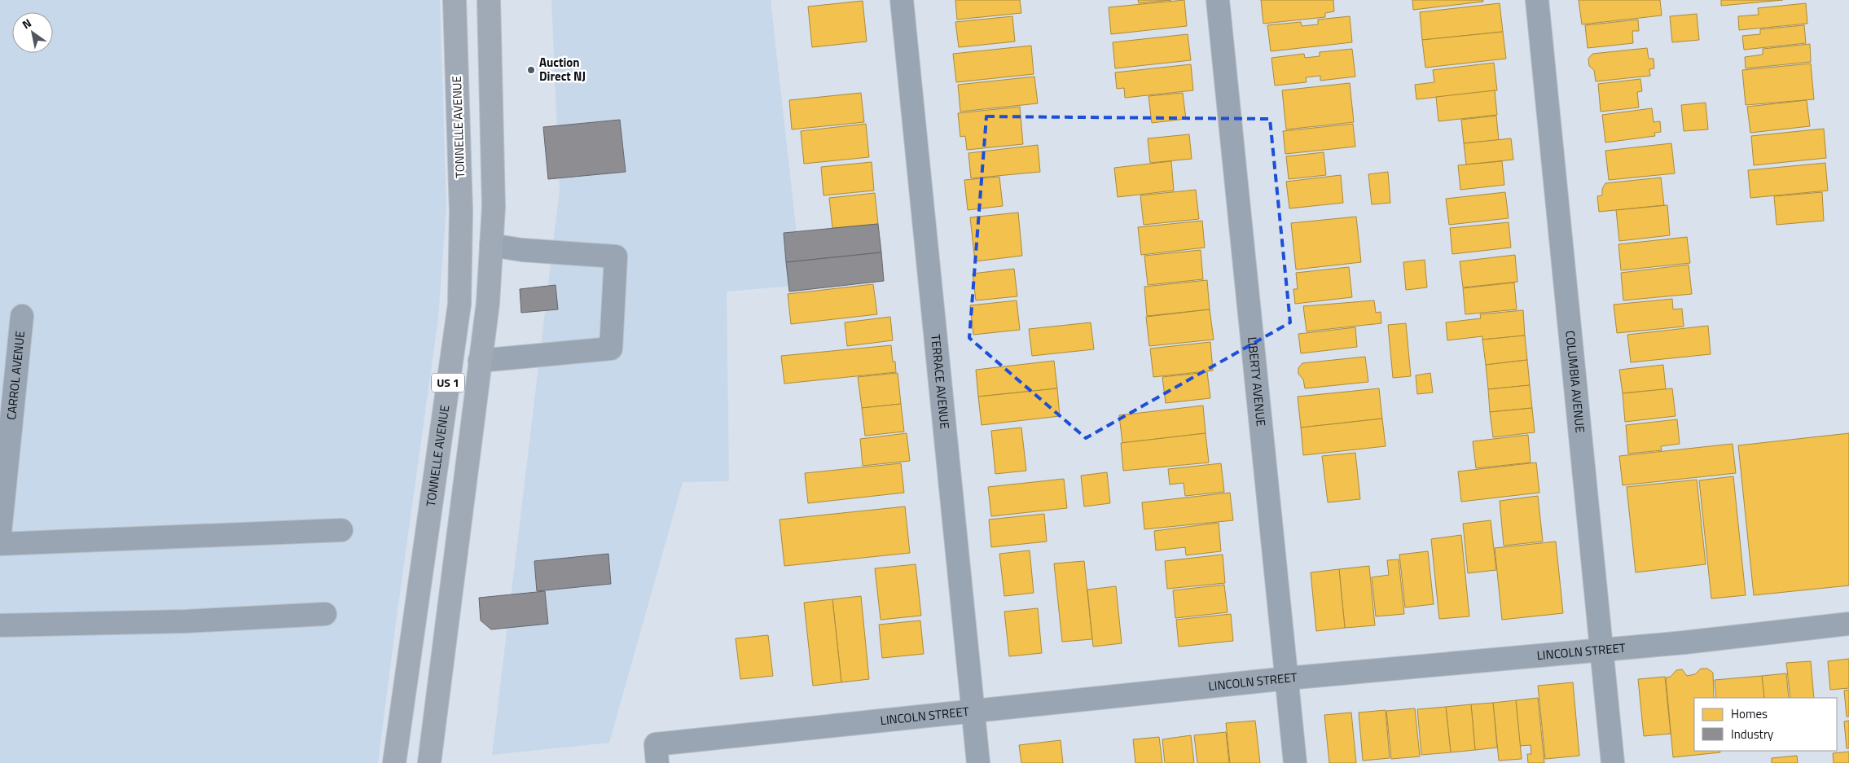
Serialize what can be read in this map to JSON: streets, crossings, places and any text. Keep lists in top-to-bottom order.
{
  "streets": {
    "highway": ["TONNELLE AVENUE", "US 1"],
    "street": [
      "CARROL AVENUE",
      "TERRACE AVENUE",
      "LIBERTY AVENUE",
      "COLUMBIA AVENUE",
      "LINCOLN STREET"
    ]
  },
  "crossings": [
    ["TERRACE AVENUE", "LINCOLN STREET"],
    ["LIBERTY AVENUE", "LINCOLN STREET"],
    ["COLUMBIA AVENUE", "LINCOLN STREET"]
  ],
  "places": ["Auction Direct NJ"],
  "legend": ["Homes", "Industry"],
  "north": "top left"
}
